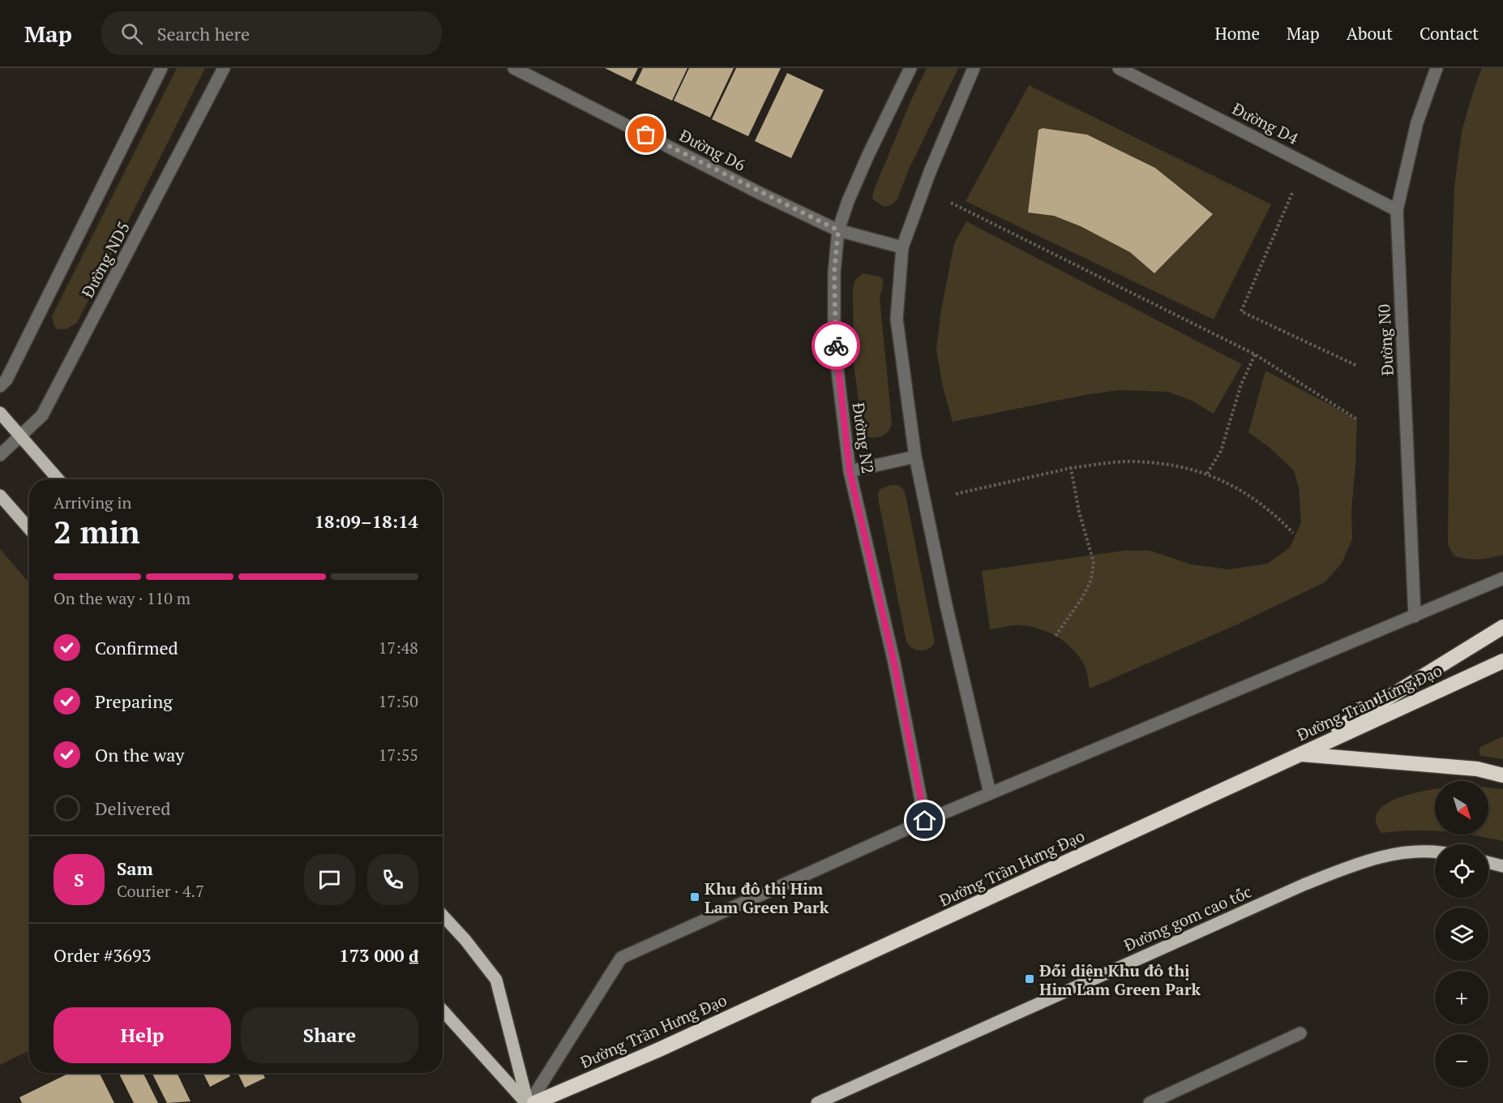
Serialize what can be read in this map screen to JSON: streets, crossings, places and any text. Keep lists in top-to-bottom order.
{
  "streets": {
    "highway": ["Đường Trần Hưng Đạo"],
    "main road": ["Đường gom cao tốc"],
    "street": [
      "Đường D4",
      "Đường D6",
      "Đường ND5",
      "Đường N0",
      "Đường N2"
    ]
  },
  "crossings": [
    ["Đường D4", "Đường N0"],
    ["Đường D6", "Đường N2"]
  ],
  "places": {
    "transit": ["Khu đô thị Him Lam Green Park", "Đối diện Khu đô thị Him Lam Green Park"]
  },
  "north": "bottom right",
  "page": {
    "header": "Map",
    "search": "Search here",
    "nav": [
      "Home",
      "Map",
      "About",
      "Contact"
    ],
    "heading": ["2 min", "Arriving in", "18:09–18:14"],
    "panel": [
      "Sam",
      "Courier · 4.7",
      "Order #3693",
      "173 000 ₫"
    ],
    "bar": "On the way · 110 m",
    "list": [
      ["Confirmed", "17:48"],
      ["Preparing", "17:50"],
      ["On the way", "17:55"],
      "Delivered"
    ],
    "map_buttons": ["+", "−"],
    "round": "S",
    "buttons": ["Help", "Share"]
  }
}
